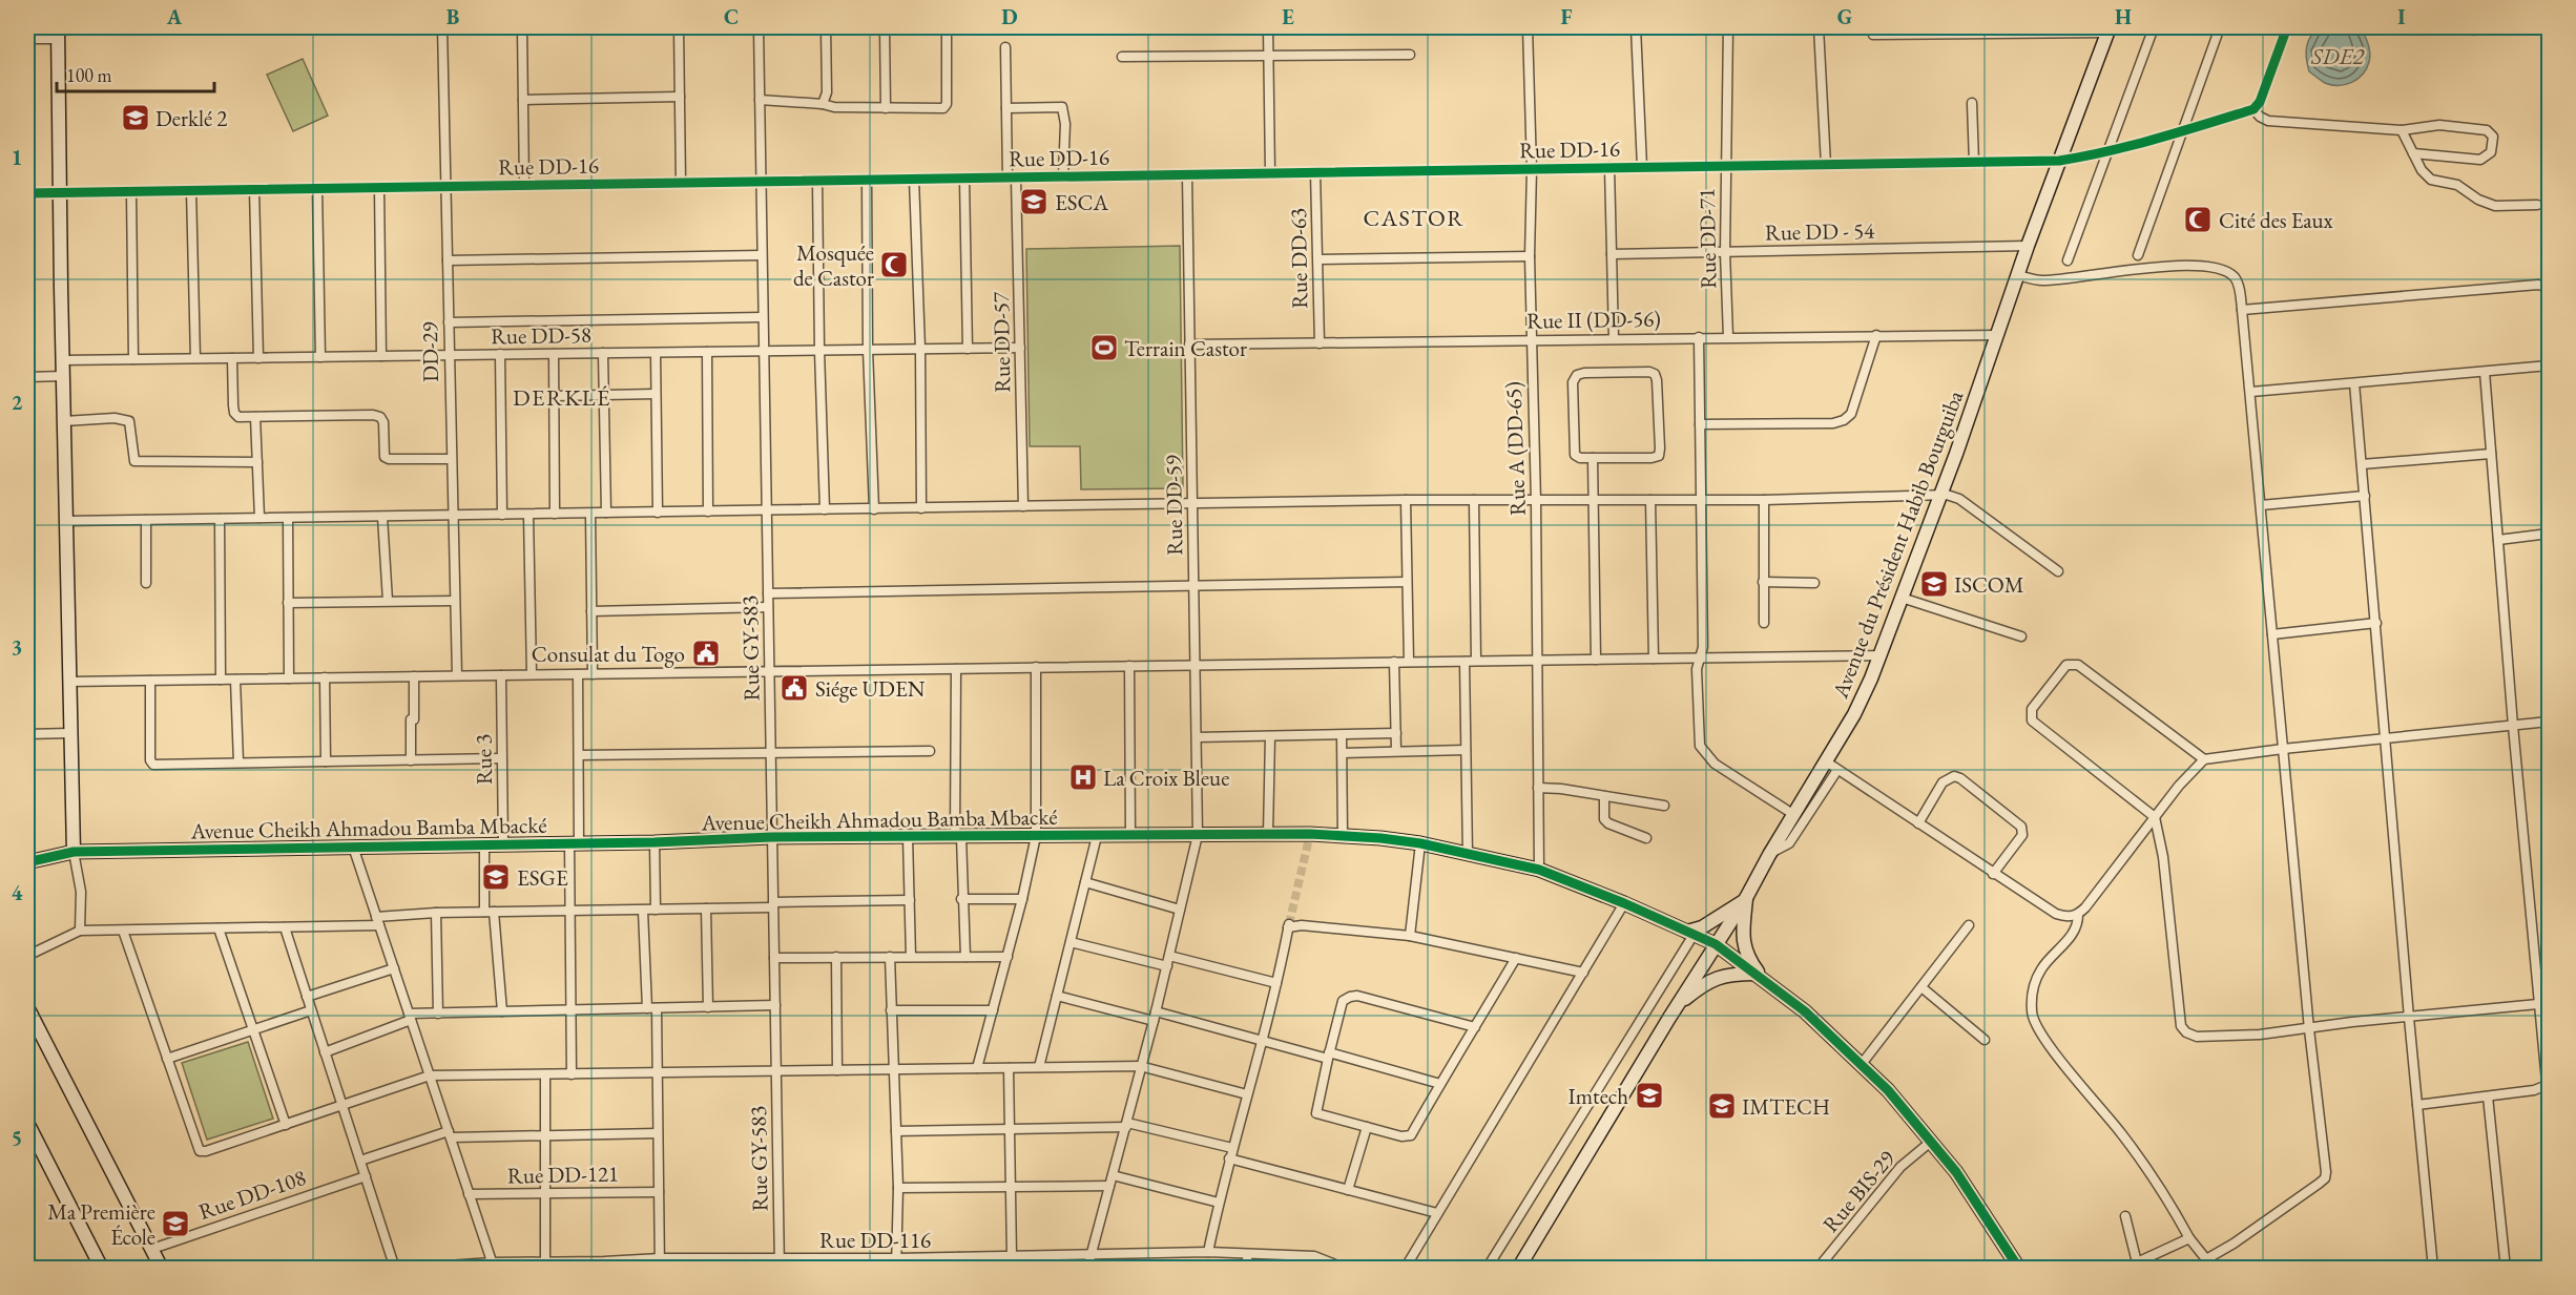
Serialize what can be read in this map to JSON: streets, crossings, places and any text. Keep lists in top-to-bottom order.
{
  "streets": {
    "street": [
      "Rue DD-16",
      "Rue DD - 54",
      "Rue DD-71",
      "Rue DD-63",
      "Rue II (DD-56)",
      "Rue DD-58",
      "Rue DD-57",
      "DD-29",
      "Rue A (DD-65)",
      "Rue DD-59",
      "Avenue du Président Habib Bourguiba",
      "Rue GY-583",
      "Rue 3",
      "Avenue Cheikh Ahmadou Bamba Mbacké",
      "Rue DD-121",
      "Rue BIS-29",
      "Rue DD-108",
      "Rue DD-116"
    ]
  },
  "crossings": [
    ["Rue DD-16", "Rue DD-71"],
    ["Rue DD-16", "Rue DD-63"],
    ["Rue DD-16", "Rue DD-57"],
    ["Rue DD-16", "DD-29"],
    ["Rue DD-16", "Rue A (DD-65)"],
    ["Rue DD-16", "Rue DD-59"],
    ["Rue DD-16", "Avenue du Président Habib Bourguiba"],
    ["Rue DD-16", "Rue GY-583"],
    ["Rue DD - 54", "Rue DD-71"],
    ["Rue DD - 54", "Avenue du Président Habib Bourguiba"],
    ["Rue DD-71", "Rue II (DD-56)"],
    ["Rue DD-63", "Rue II (DD-56)"],
    ["Rue II (DD-56)", "Rue A (DD-65)"],
    ["Rue II (DD-56)", "Rue DD-59"],
    ["Rue II (DD-56)", "Avenue du Président Habib Bourguiba"],
    ["Rue DD-58", "Rue DD-57"],
    ["Rue DD-58", "DD-29"],
    ["Rue DD-58", "Rue GY-583"],
    ["Rue A (DD-65)", "Avenue Cheikh Ahmadou Bamba Mbacké"],
    ["Rue DD-59", "Avenue Cheikh Ahmadou Bamba Mbacké"],
    ["Rue DD-59", "Rue DD-116"],
    ["Avenue du Président Habib Bourguiba", "Avenue Cheikh Ahmadou Bamba Mbacké"],
    ["Rue GY-583", "Avenue Cheikh Ahmadou Bamba Mbacké"],
    ["Rue GY-583", "Rue DD-116"],
    ["Rue 3", "Avenue Cheikh Ahmadou Bamba Mbacké"],
    ["Avenue Cheikh Ahmadou Bamba Mbacké", "Rue BIS-29"]
  ],
  "districts": ["CASTOR", "DERKLÉ"],
  "water": ["SDE2"],
  "places": {
    "school or university": [
      "Derklé 2",
      "ESCA",
      "ISCOM",
      "ESGE",
      "Imtech",
      "IMTECH",
      "Ma Première École"
    ],
    "mosque": ["Cité des Eaux", "Mosquée de Castor"],
    "sports": ["Terrain Castor"],
    "public building": ["Consulat du Togo", "Siége UDEN"],
    "hospital": ["La Croix Bleue"]
  },
  "scale_bar": "100 m",
  "grid": {
    "columns": [
      "A",
      "B",
      "C",
      "D",
      "E",
      "F",
      "G",
      "H",
      "I"
    ],
    "rows": [
      "1",
      "2",
      "3",
      "4",
      "5"
    ]
  }
}
